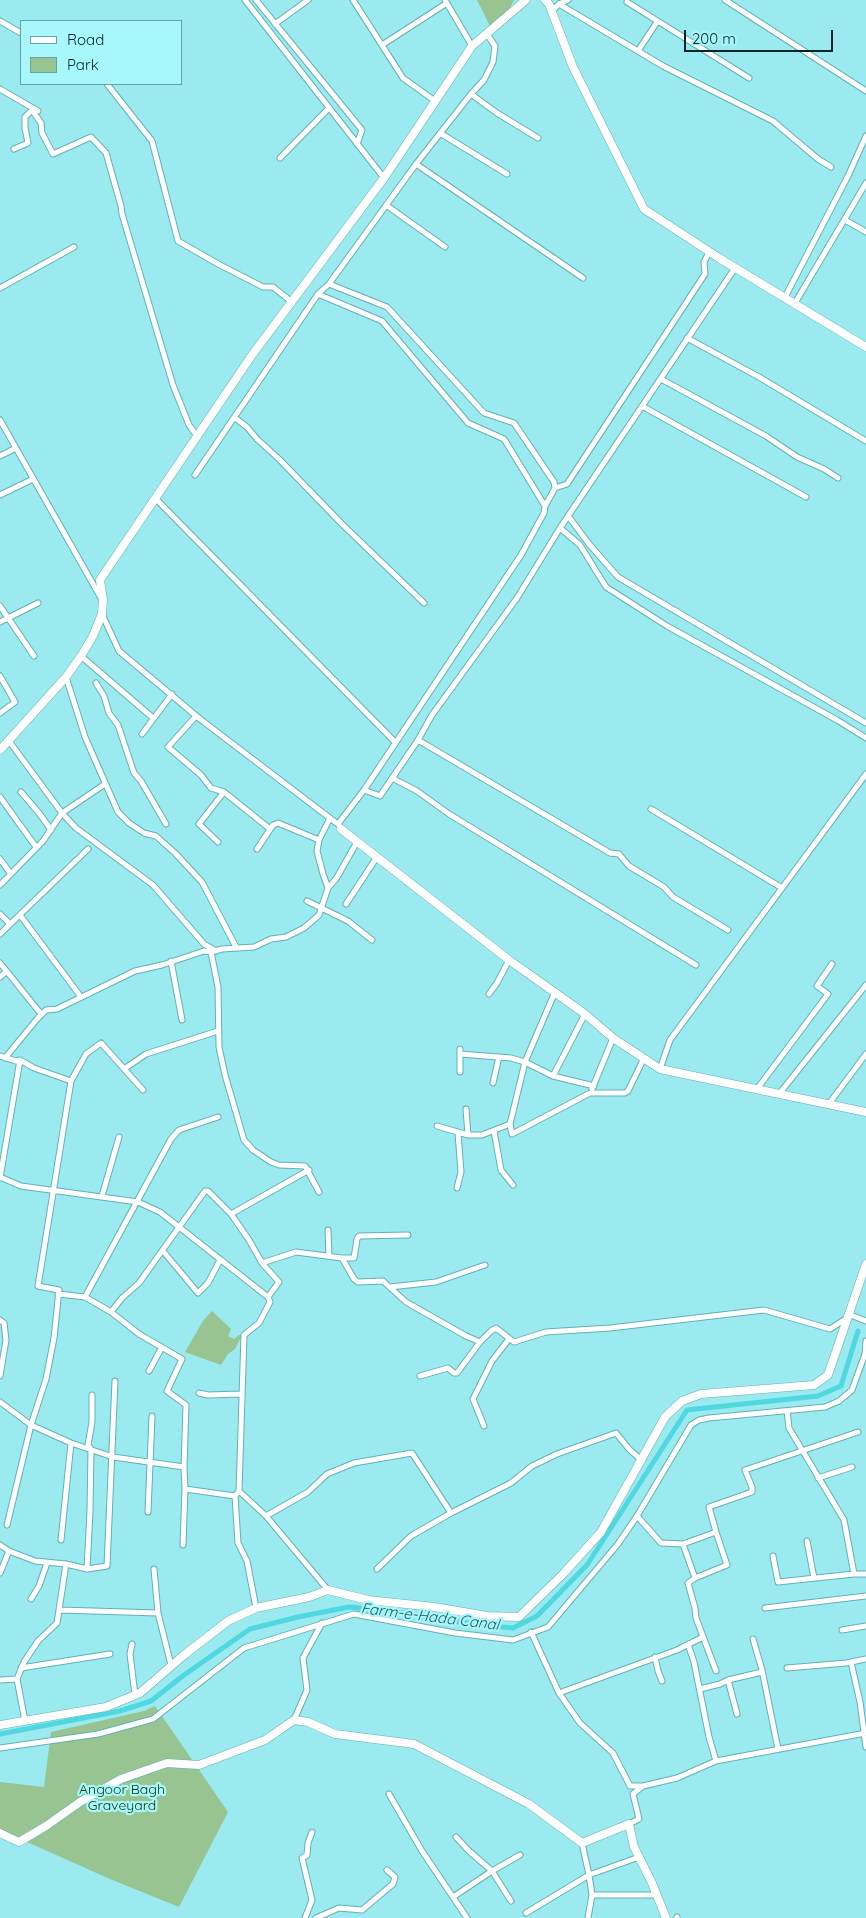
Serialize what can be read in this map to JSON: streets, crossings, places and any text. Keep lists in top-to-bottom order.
{
  "water": ["Farm-e-Hada Canal"],
  "parks": ["Angoor Bagh Graveyard"],
  "legend": ["Road", "Park"],
  "scale_bar": "200 m"
}
